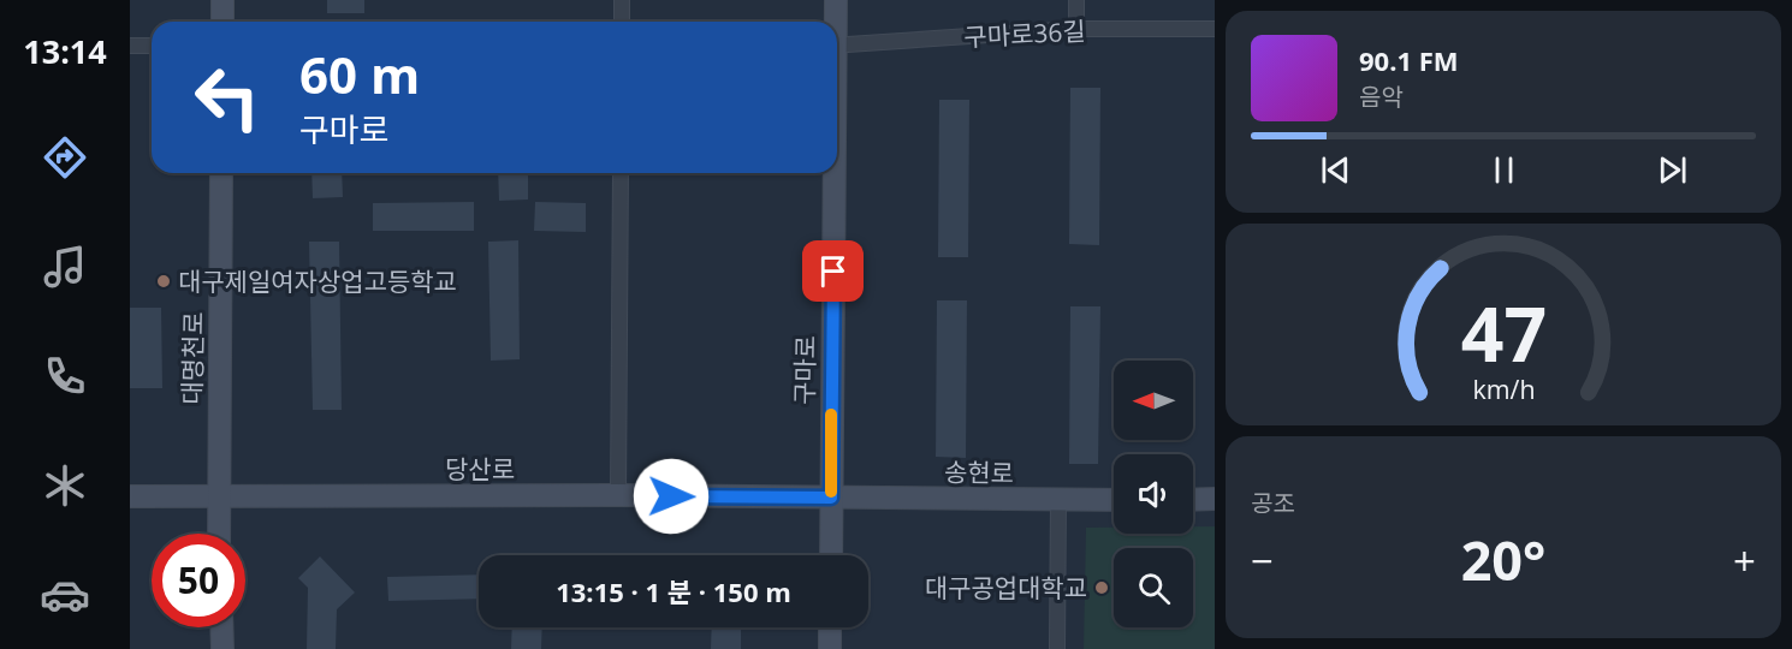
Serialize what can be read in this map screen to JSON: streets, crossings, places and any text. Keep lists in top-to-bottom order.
{
  "streets": {
    "main road": [
      "대명천로",
      "구마로",
      "당산로",
      "송현로"
    ],
    "street": ["구마로36길"]
  },
  "crossings": [
    ["대명천로", "당산로"],
    ["구마로", "당산로"],
    ["구마로", "송현로"],
    ["당산로", "송현로"]
  ],
  "places": ["대구제일여자상업고등학교", "대구공업대학교"],
  "north": "left",
  "page": {
    "tabs": "13:14",
    "turn": ["60 m", "구마로"],
    "song": ["90.1 FM", "음악"],
    "tile": "공조",
    "heat": ["−", "20°", "+"],
    "limit": "50",
    "trip": "13:15 · 1 분 · 150 m",
    "gauge": ["47", "km/h"]
  }
}
